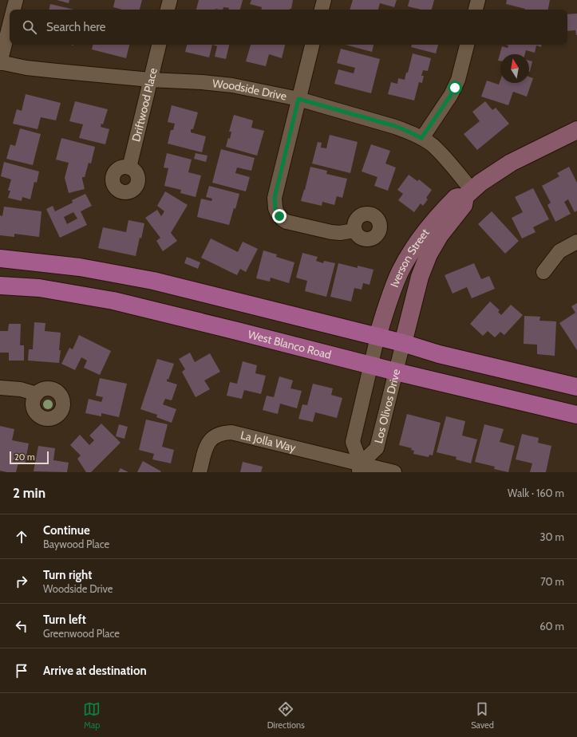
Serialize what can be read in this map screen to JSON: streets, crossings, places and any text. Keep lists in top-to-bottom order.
{
  "streets": {
    "main road": ["West Blanco Road"],
    "street": [
      "Woodside Drive",
      "Driftwood Place",
      "Iverson Street",
      "Los Olivos Drive",
      "La Jolla Way"
    ]
  },
  "crossings": [
    ["Woodside Drive", "Driftwood Place"],
    ["Woodside Drive", "Iverson Street"],
    ["Iverson Street", "Los Olivos Drive"],
    ["West Blanco Road", "Los Olivos Drive"],
    ["Los Olivos Drive", "La Jolla Way"]
  ],
  "scale_bar": "20 m",
  "north": "top",
  "page": {
    "search": "Search here",
    "scale": "20 m",
    "heading": ["2 min", "Walk · 160 m"],
    "list": [
      ["Continue", "Baywood Place", "30 m"],
      ["Turn right", "Woodside Drive", "70 m"],
      ["Turn left", "Greenwood Place", "60 m"],
      "Arrive at destination"
    ],
    "nav": ["Map", "Directions", "Saved"]
  }
}
